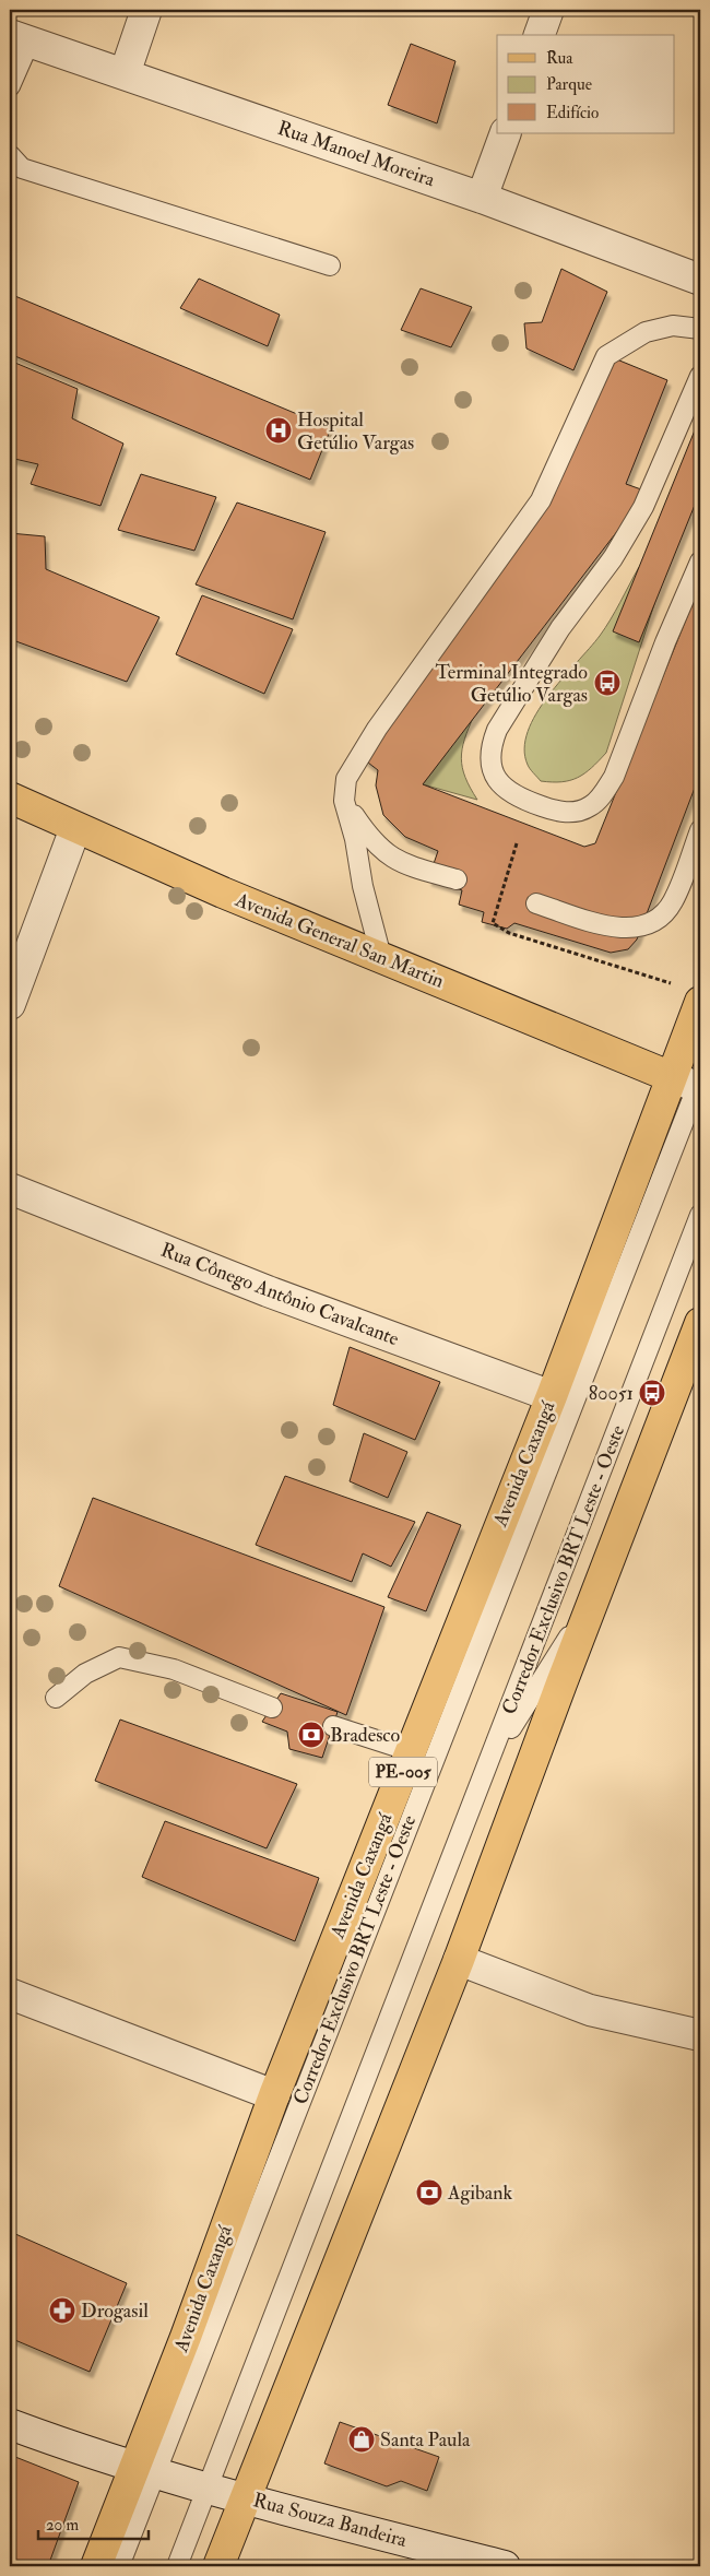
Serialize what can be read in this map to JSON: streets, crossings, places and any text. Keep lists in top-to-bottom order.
{
  "streets": {
    "main road": ["Avenida General San Martin", "Avenida Caxangá", "PE-005"],
    "street": ["Rua Manoel Moreira", "Rua Cônego Antônio Cavalcante", "Rua Souza Bandeira"],
    "lane": ["Corredor Exclusivo BRT Leste - Oeste"]
  },
  "crossings": [
    ["Avenida General San Martin", "Avenida Caxangá"],
    ["Avenida General San Martin", "Corredor Exclusivo BRT Leste - Oeste"],
    ["Rua Cônego Antônio Cavalcante", "Avenida Caxangá"],
    ["Avenida Caxangá", "Corredor Exclusivo BRT Leste - Oeste"],
    ["Avenida Caxangá", "Rua Souza Bandeira"],
    ["Corredor Exclusivo BRT Leste - Oeste", "Rua Souza Bandeira"]
  ],
  "places": {
    "hospital": ["Hospital Getúlio Vargas"],
    "bus stop": ["Terminal Integrado Getúlio Vargas", "80051"],
    "bank": ["Bradesco", "Agibank"],
    "pharmacy": ["Drogasil"],
    "shop": ["Santa Paula"]
  },
  "legend": ["Rua", "Parque", "Edifício"],
  "scale_bar": "20 m"
}
